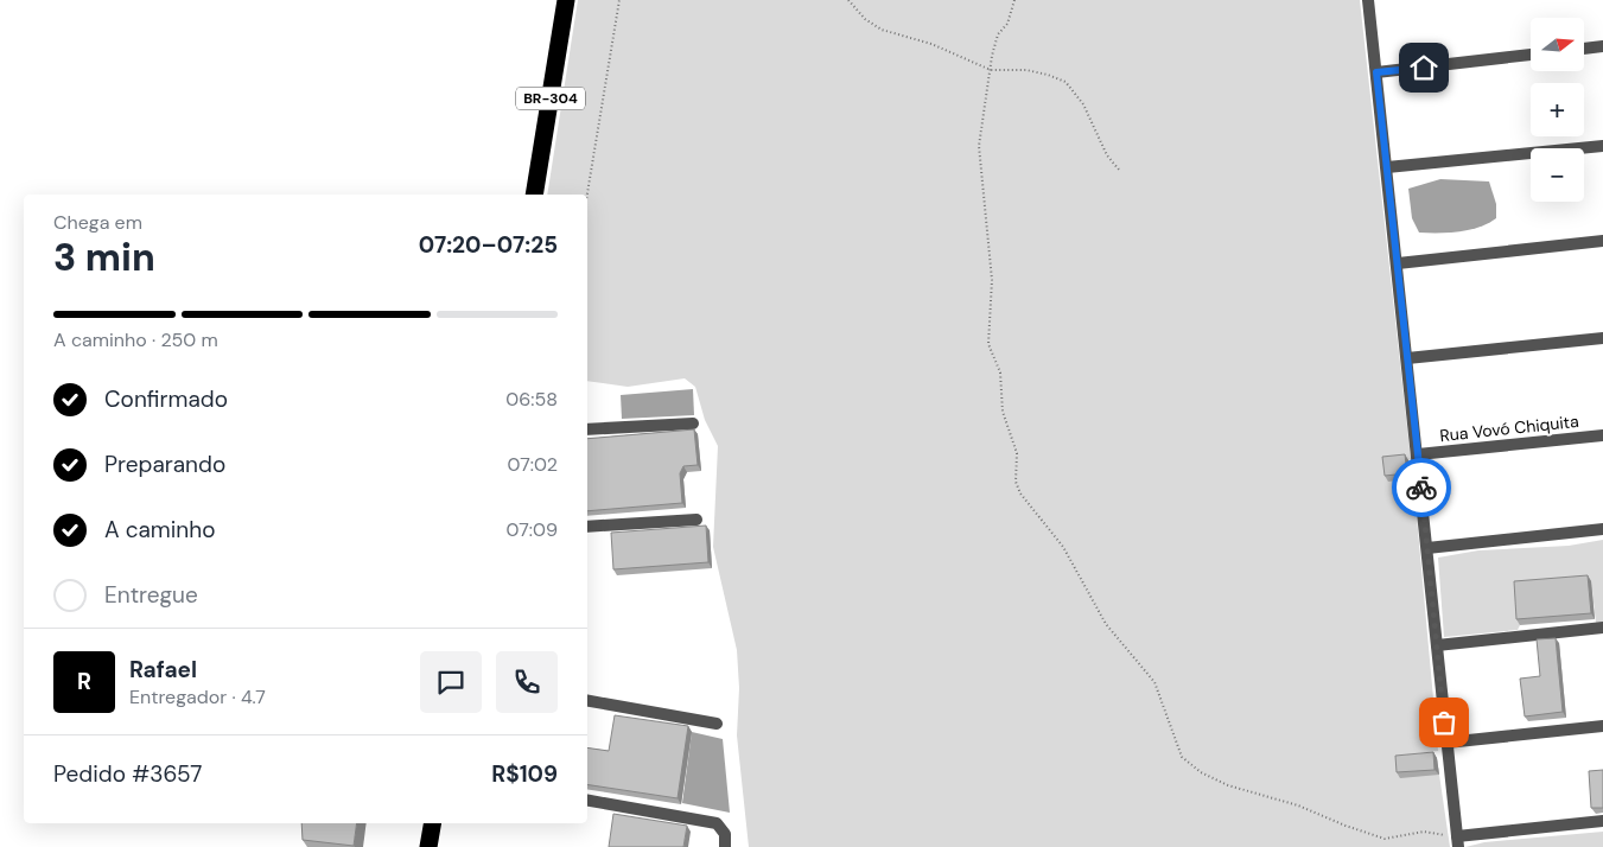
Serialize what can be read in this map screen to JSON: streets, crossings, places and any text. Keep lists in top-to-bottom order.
{
  "streets": {
    "highway": ["BR-304"],
    "street": ["Rua Vovó Chiquita"]
  },
  "north": "right",
  "page": {
    "map_buttons": ["+", "−"],
    "heading": ["3 min", "Chega em", "07:20–07:25"],
    "panel": [
      "Rafael",
      "Entregador · 4.7",
      "Pedido #3657",
      "R$109"
    ],
    "bar": "A caminho · 250 m",
    "list": [
      ["Confirmado", "06:58"],
      ["Preparando", "07:02"],
      ["A caminho", "07:09"],
      "Entregue"
    ],
    "round": "R"
  }
}
